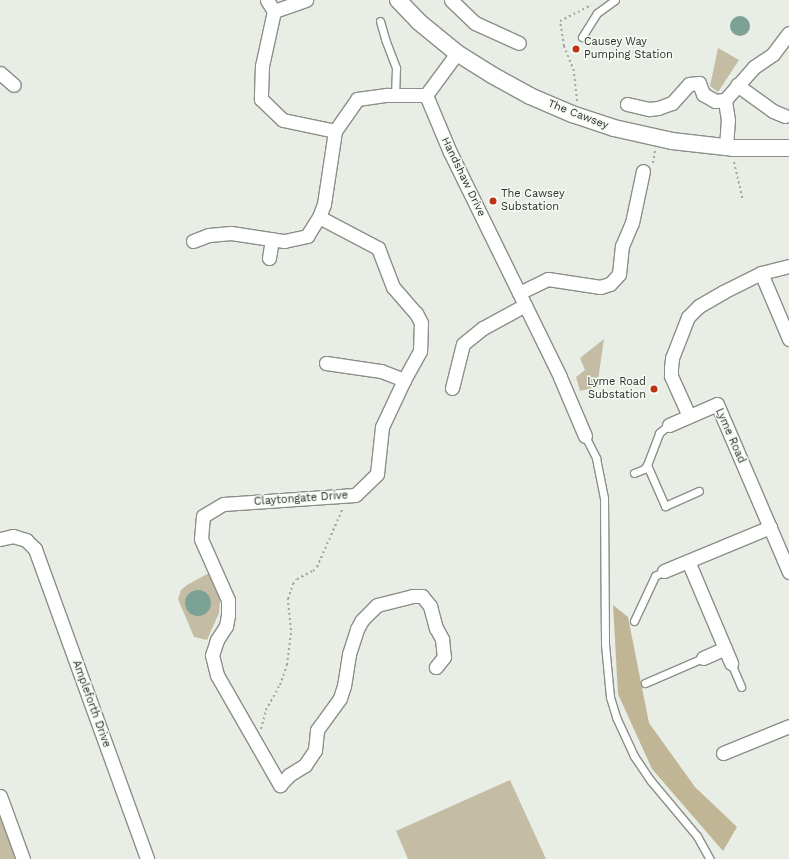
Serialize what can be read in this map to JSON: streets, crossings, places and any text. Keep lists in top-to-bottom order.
{
  "streets": {
    "street": [
      "The Cawsey",
      "Handshaw Drive",
      "Lyme Road",
      "Claytongate Drive",
      "Ampleforth Drive"
    ]
  },
  "places": ["Causey Way Pumping Station", "The Cawsey Substation", "Lyme Road Substation"]
}
